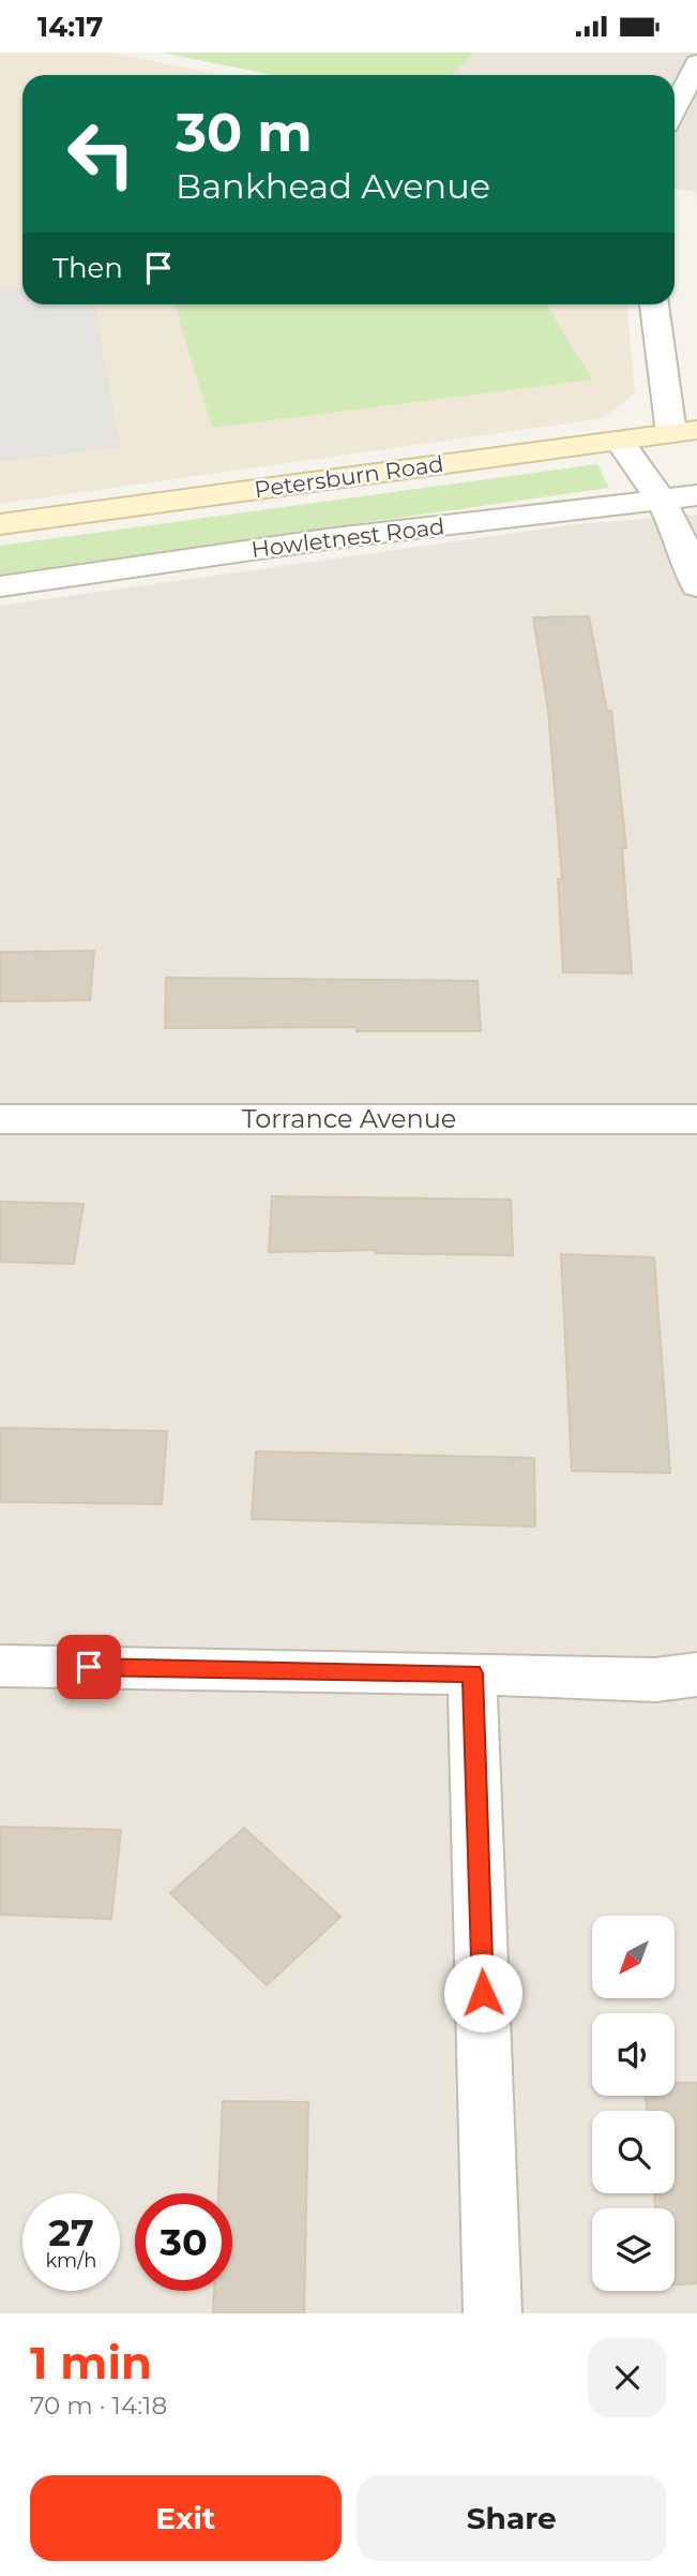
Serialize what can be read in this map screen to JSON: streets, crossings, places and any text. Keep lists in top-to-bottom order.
{
  "streets": {
    "main road": ["Petersburn Road"],
    "street": ["Howletnest Road", "Torrance Avenue"]
  },
  "north": "bottom left",
  "page": {
    "status": "14:17",
    "turn": ["30 m", "Bankhead Avenue"],
    "then": "Then",
    "speed": "27 km/h",
    "limit": "30",
    "heading": ["1 min", "70 m · 14:18"],
    "buttons": ["Exit", "Share"]
  }
}
